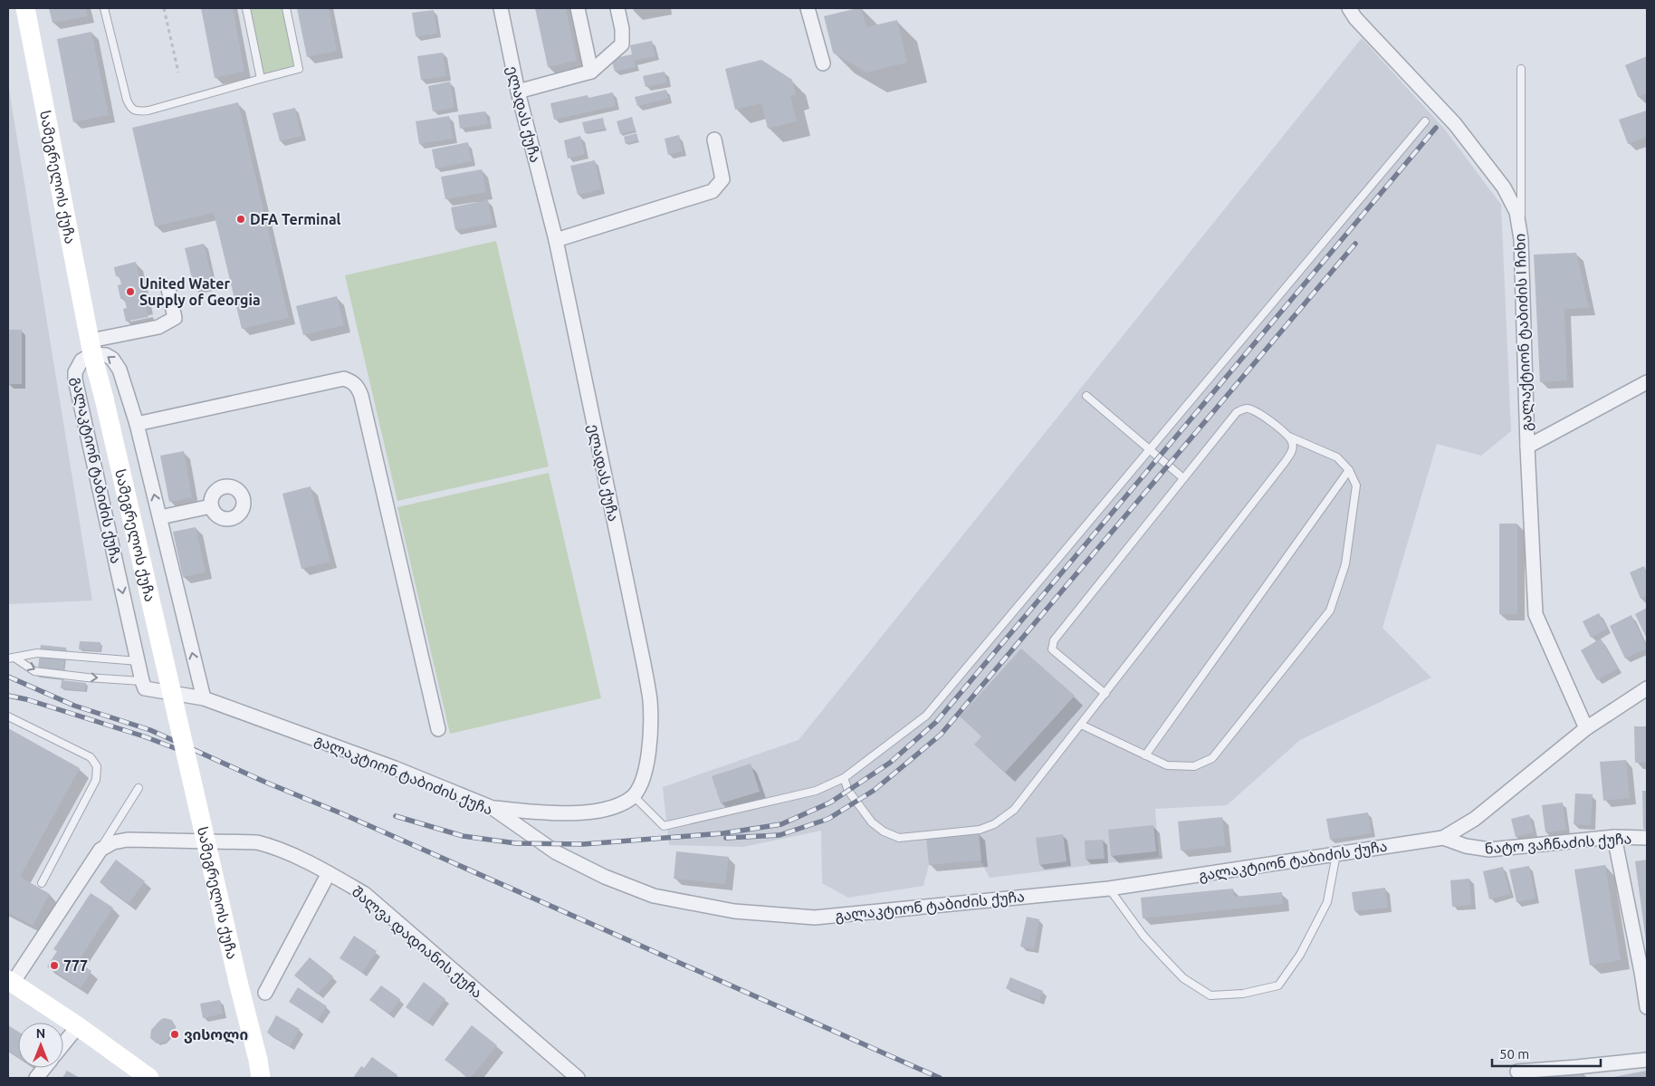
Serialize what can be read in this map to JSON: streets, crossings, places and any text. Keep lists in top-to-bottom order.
{
  "streets": {
    "main road": ["სამეგრელოს ქუჩა"],
    "street": [
      "ელადას ქუჩა",
      "გალაქტიონ ტაბიძის I ჩიხი",
      "გალაკტიონ ტაბიძის ქუჩა",
      "ნატო ვაჩნაძის ქუჩა",
      "შალვა დადიანის ქუჩა"
    ]
  },
  "crossings": [
    ["სამეგრელოს ქუჩა", "გალაკტიონ ტაბიძის ქუჩა"],
    ["გალაქტიონ ტაბიძის I ჩიხი", "გალაკტიონ ტაბიძის ქუჩა"],
    ["გალაკტიონ ტაბიძის ქუჩა", "ნატო ვაჩნაძის ქუჩა"]
  ],
  "places": [
    "DFA Terminal",
    "United Water Supply of Georgia",
    "777",
    "ვისოლი"
  ],
  "scale_bar": "50 m",
  "north": "top"
}
